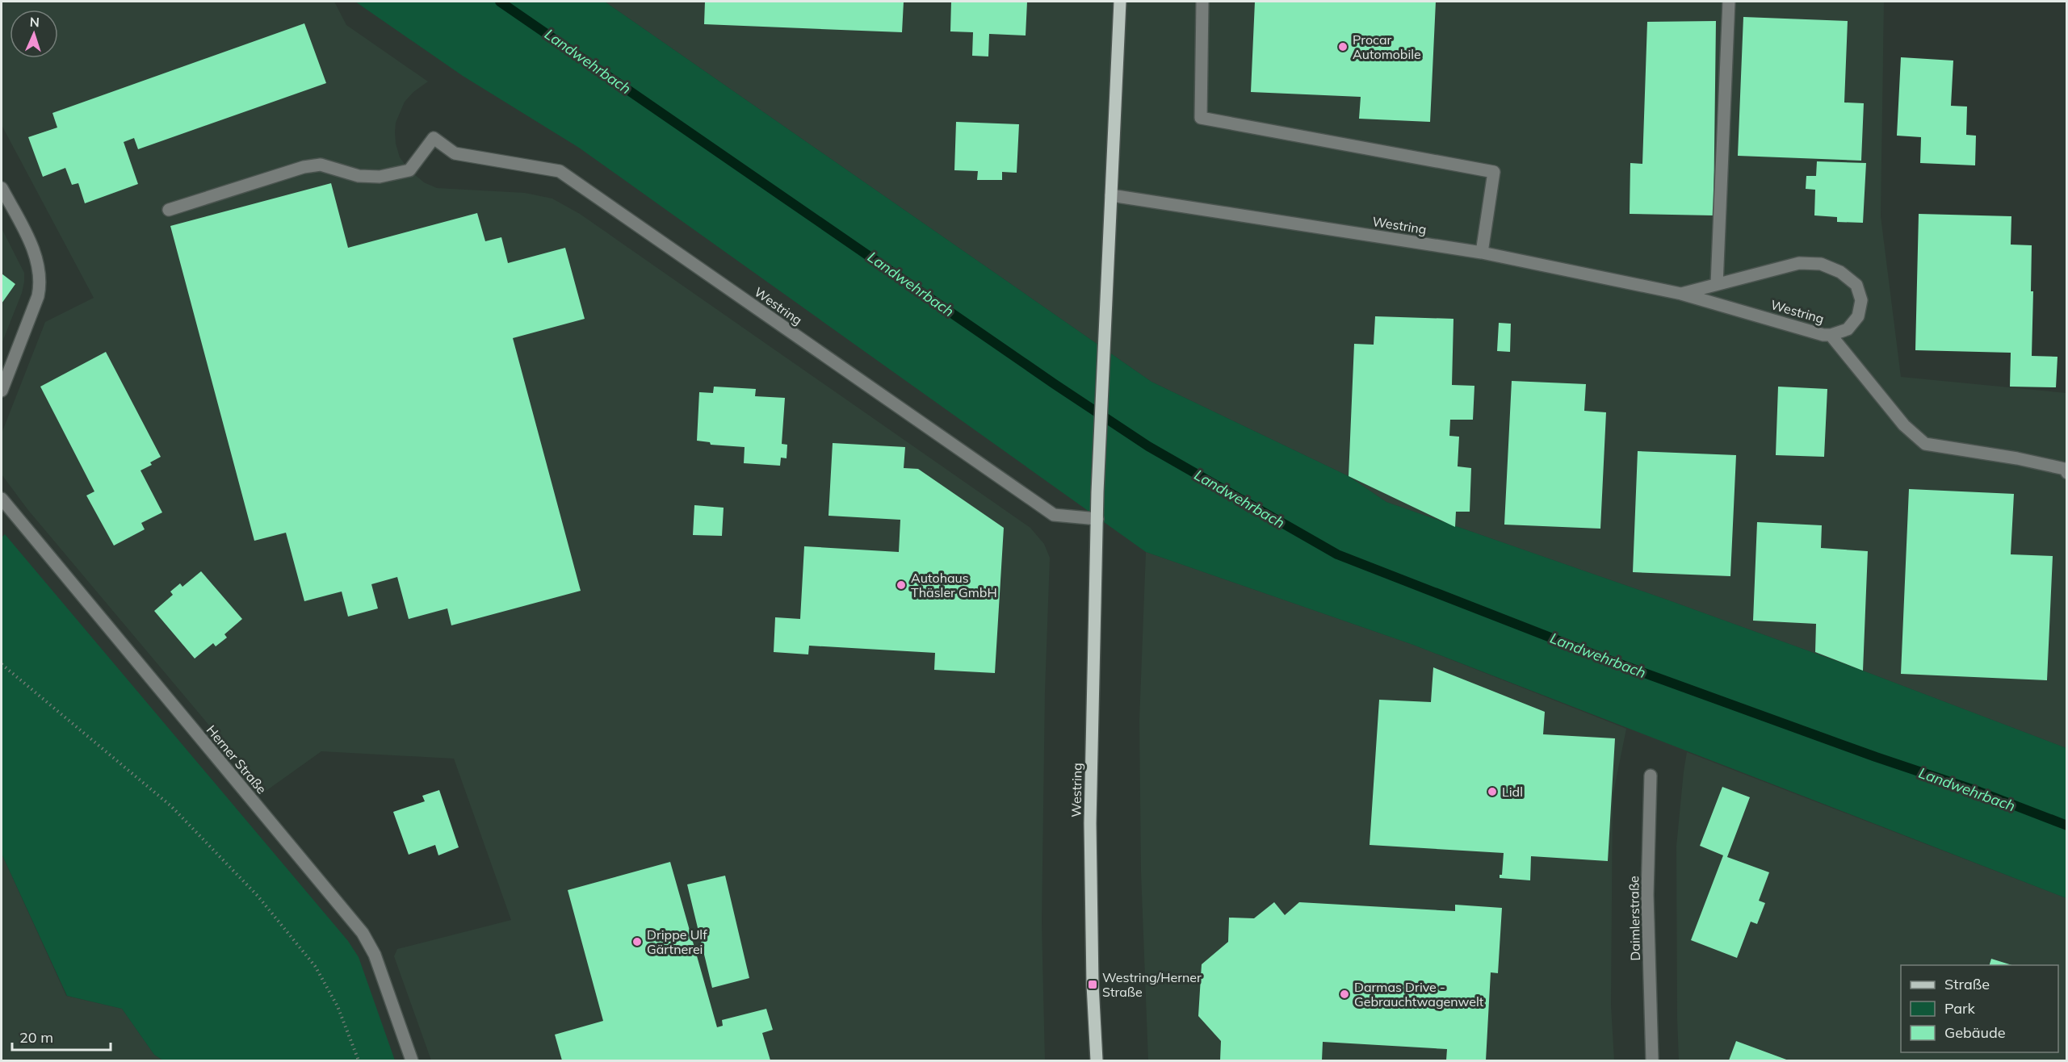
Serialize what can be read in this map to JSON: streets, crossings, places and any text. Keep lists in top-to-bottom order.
{
  "streets": {
    "main road": ["Westring"],
    "street": ["Herner Straße", "Daimlerstraße"]
  },
  "water": ["Landwehrbach"],
  "places": {
    "other": [
      "Procar Automobile",
      "Autohaus Thäsler GmbH",
      "Lidl",
      "Drippe Ulf Gärtnerei",
      "Darmas Drive - Gebrauchtwagenwelt"
    ],
    "transit": ["Westring/Herner Straße"]
  },
  "legend": ["Straße", "Park", "Gebäude"],
  "scale_bar": "20 m",
  "north": "top"
}
